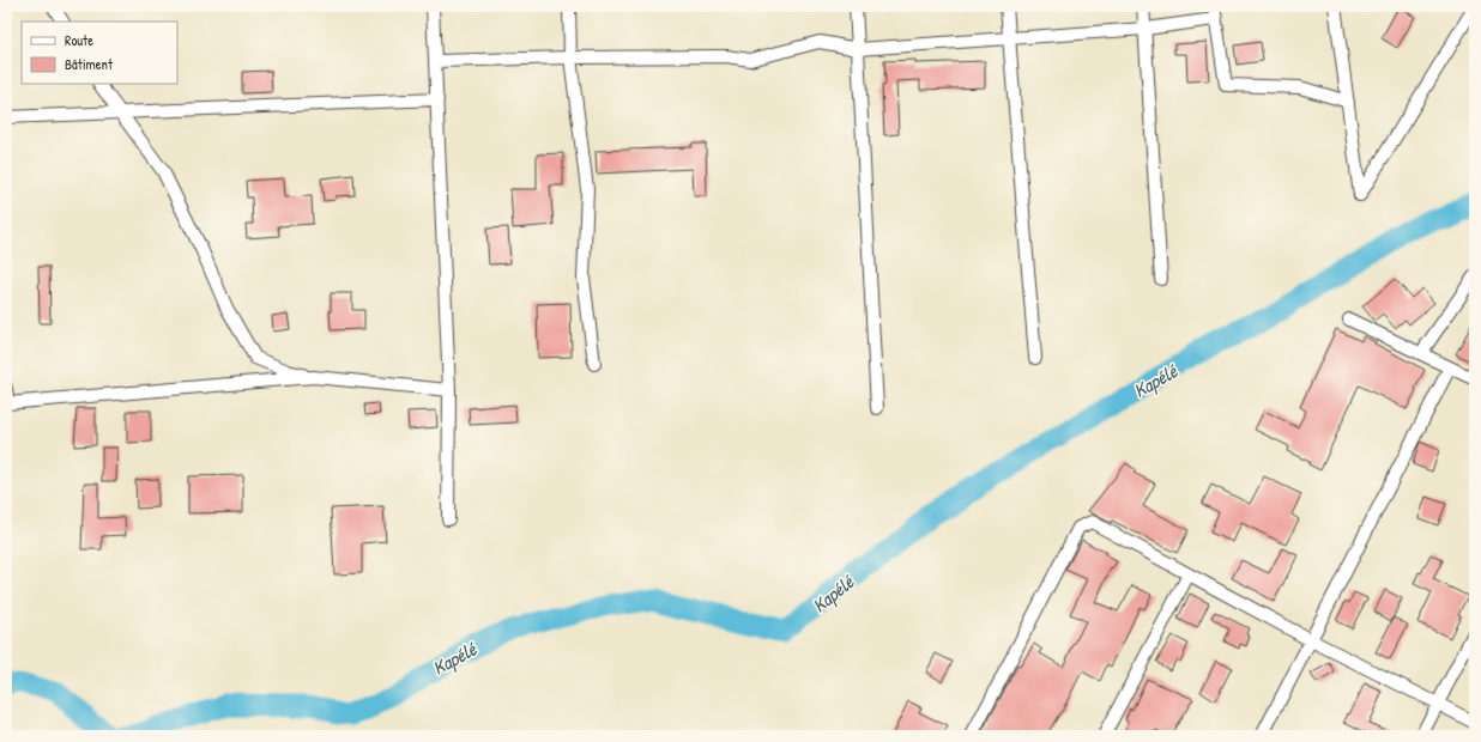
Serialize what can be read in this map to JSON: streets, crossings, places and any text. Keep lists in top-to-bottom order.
{
  "water": ["Kapélé"],
  "legend": ["Route", "Bâtiment"]
}
